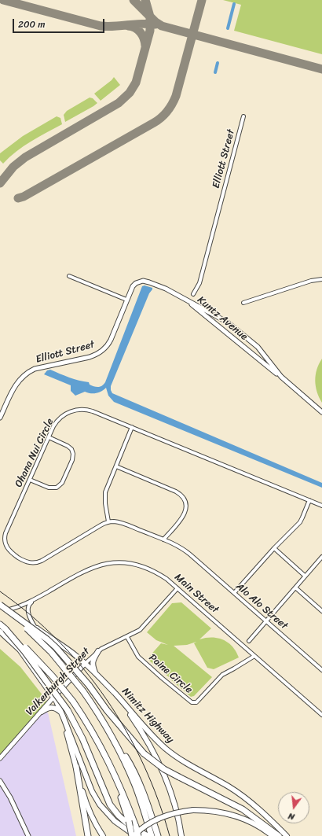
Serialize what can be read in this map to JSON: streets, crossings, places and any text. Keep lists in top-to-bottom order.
{
  "streets": {
    "main road": ["Nimitz Highway"],
    "street": [
      "Elliott Street",
      "Kuntz Avenue",
      "Ohana Nui Circle",
      "Main Street",
      "Alo Alo Street",
      "Paine Circle",
      "Valkenburgh Street"
    ]
  },
  "crossings": [
    ["Elliott Street", "Kuntz Avenue"],
    ["Main Street", "Paine Circle"],
    ["Main Street", "Valkenburgh Street"],
    ["Main Street", "Nimitz Highway"],
    ["Paine Circle", "Valkenburgh Street"],
    ["Valkenburgh Street", "Nimitz Highway"]
  ],
  "scale_bar": "200 m",
  "north": "bottom"
}
